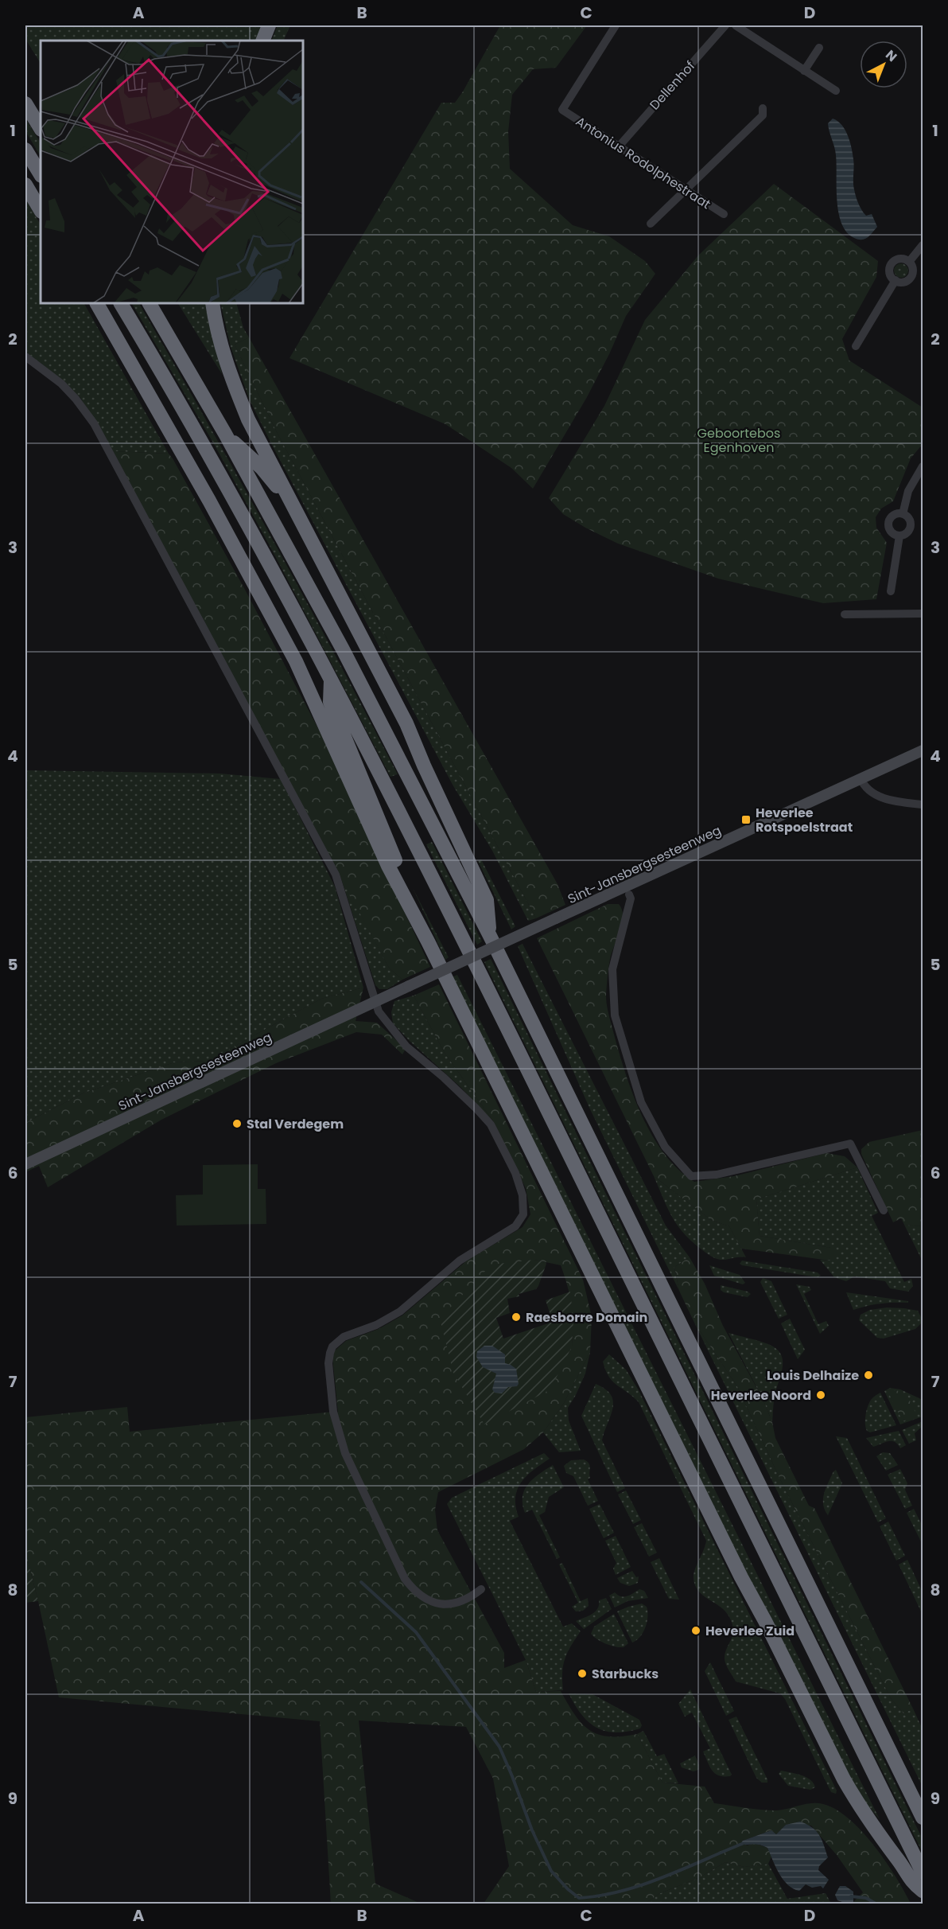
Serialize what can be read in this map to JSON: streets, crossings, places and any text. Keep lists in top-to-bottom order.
{
  "streets": {
    "main road": ["Sint-Jansbergsesteenweg"],
    "street": ["Dellenhof", "Antonius Rodolphestraat"]
  },
  "crossings": [
    ["Dellenhof", "Antonius Rodolphestraat"]
  ],
  "parks": ["Geboortebos Egenhoven"],
  "places": {
    "transit": ["Heverlee Rotspoelstraat"],
    "other": [
      "Stal Verdegem",
      "Raesborre Domain",
      "Louis Delhaize",
      "Heverlee Noord",
      "Heverlee Zuid",
      "Starbucks"
    ]
  },
  "north": "top right",
  "grid": {
    "columns": [
      "A",
      "B",
      "C",
      "D"
    ],
    "rows": [
      "1",
      "2",
      "3",
      "4",
      "5",
      "6",
      "7",
      "8",
      "9"
    ]
  }
}
